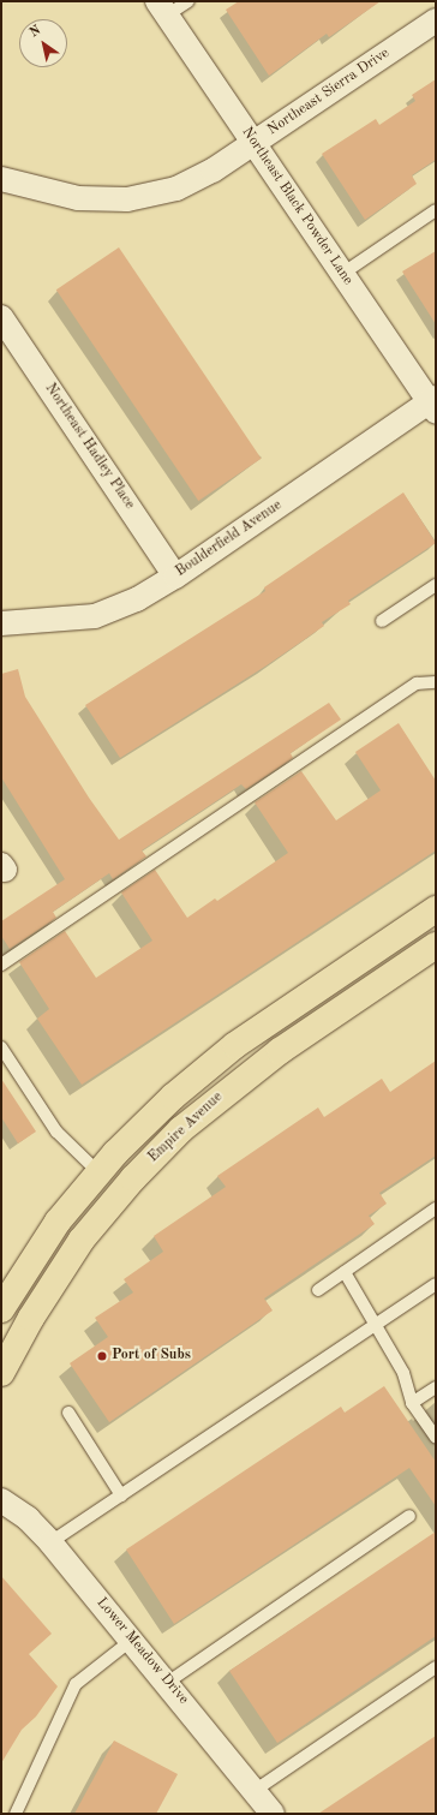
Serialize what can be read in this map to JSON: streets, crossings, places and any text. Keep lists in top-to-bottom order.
{
  "streets": {
    "highway": ["Empire Avenue"],
    "street": [
      "Northeast Sierra Drive",
      "Northeast Black Powder Lane",
      "Northeast Hadley Place",
      "Boulderfield Avenue",
      "Lower Meadow Drive"
    ]
  },
  "crossings": [
    ["Northeast Sierra Drive", "Northeast Black Powder Lane"],
    ["Northeast Black Powder Lane", "Boulderfield Avenue"],
    ["Northeast Hadley Place", "Boulderfield Avenue"]
  ],
  "places": ["Port of Subs"],
  "north": "top left"
}
